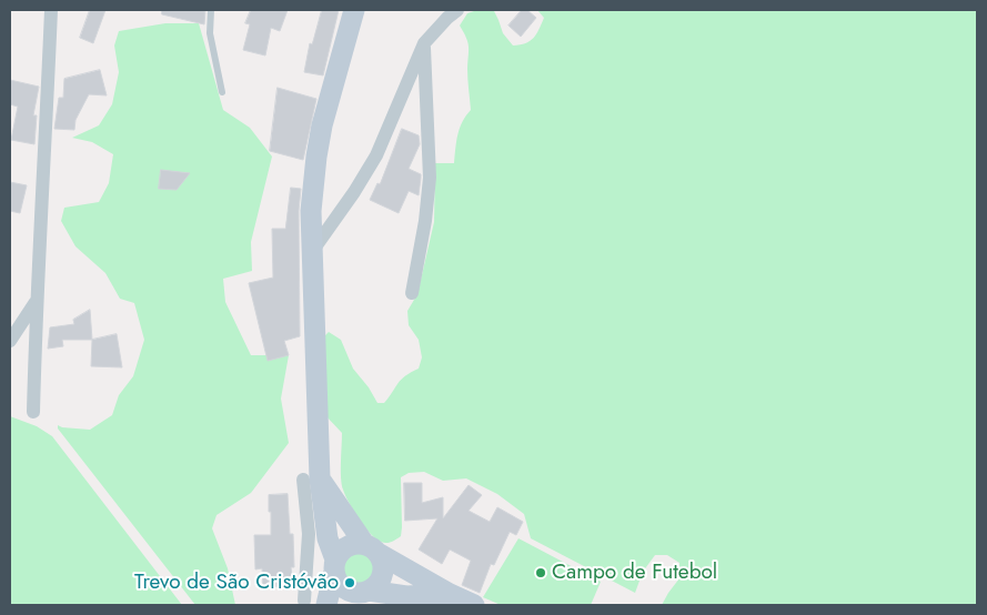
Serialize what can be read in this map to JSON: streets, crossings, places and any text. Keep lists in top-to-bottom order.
{
  "places": ["Campo de Futebol", "Trevo de São Cristóvão"]
}
